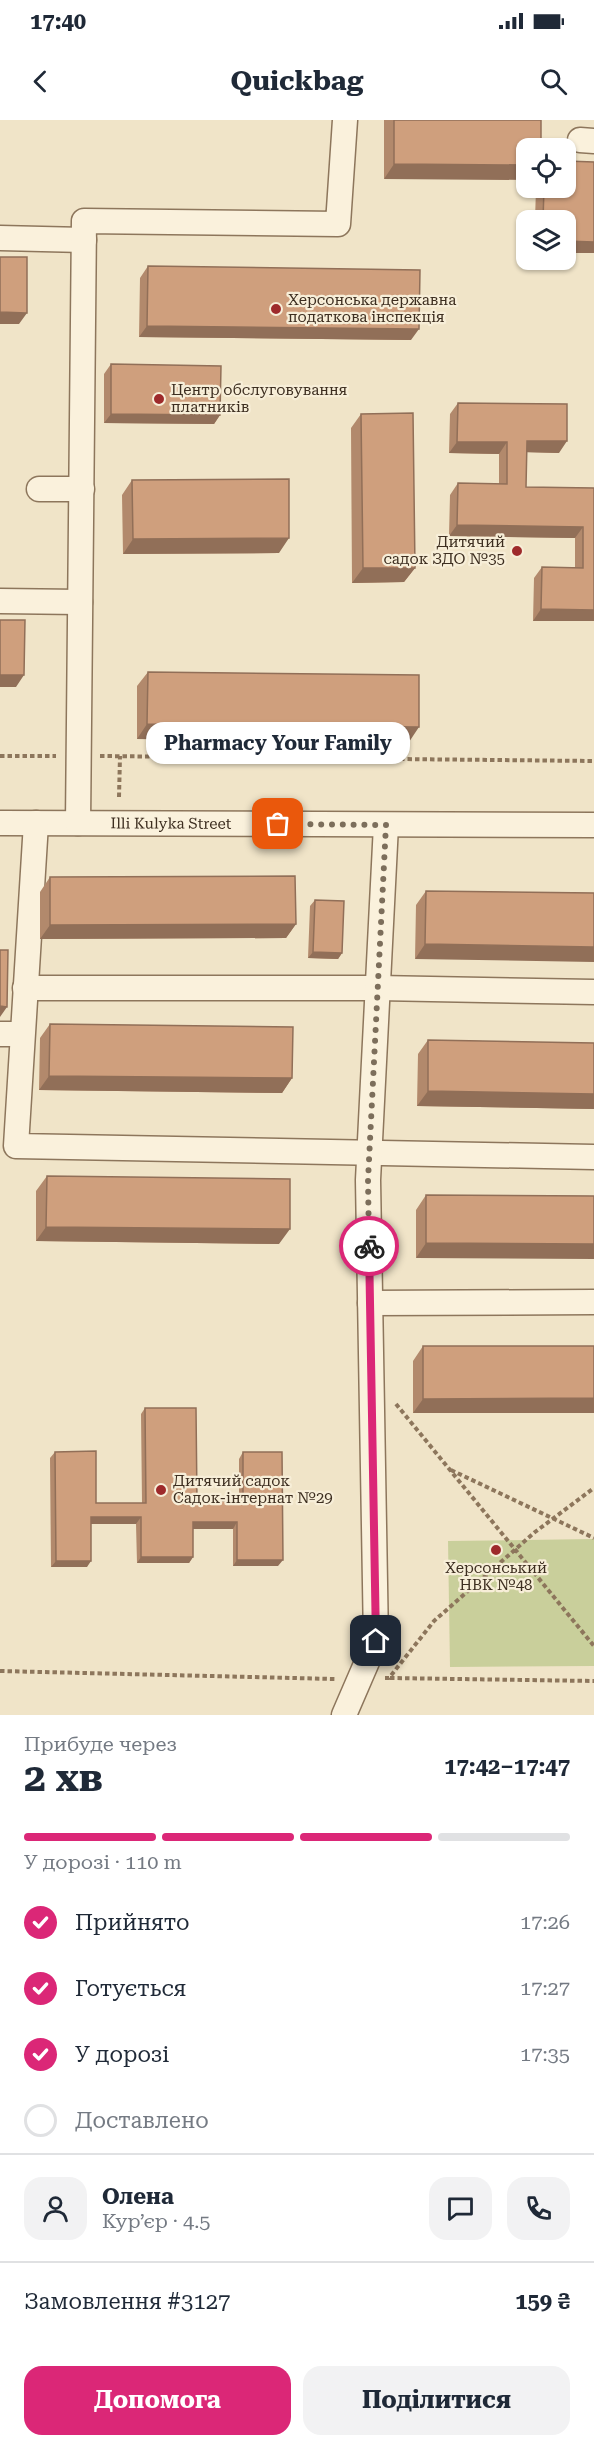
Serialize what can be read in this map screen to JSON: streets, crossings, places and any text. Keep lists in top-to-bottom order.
{
  "streets": {
    "street": ["Illi Kulyka Street"]
  },
  "places": [
    "Херсонська державна податкова інспекція",
    "Центр обслуговування платників",
    "Дитячий садок ЗДО №35",
    "Pharmacy Your Family",
    "Дитячий садок Садок-інтернат №29",
    "Херсонський НВК №48"
  ],
  "page": {
    "status": "17:40",
    "header": "Quickbag",
    "bubble": "Pharmacy Your Family",
    "heading": ["2 хв", "Прибуде через", "17:42–17:47"],
    "panel": [
      "Олена",
      "Кур’єр · 4.5",
      "Замовлення #3127",
      "159 ₴"
    ],
    "bar": "У дорозі · 110 m",
    "list": [
      ["Прийнято", "17:26"],
      ["Готується", "17:27"],
      ["У дорозі", "17:35"],
      "Доставлено"
    ],
    "buttons": ["Допомога", "Поділитися"]
  }
}
